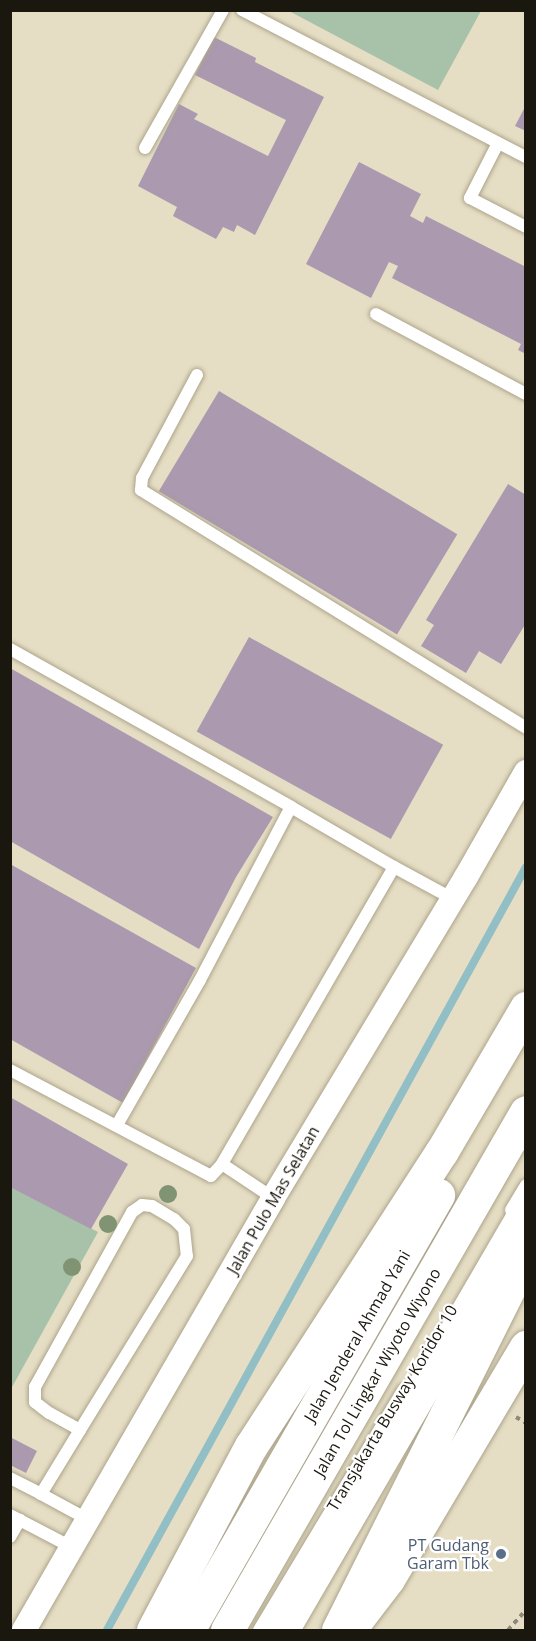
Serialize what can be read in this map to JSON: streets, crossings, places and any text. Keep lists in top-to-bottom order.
{
  "streets": {
    "main road": ["Jalan Jenderal Ahmad Yani", "Jalan Tol Lingkar Wiyoto Wiyono"],
    "street": ["Jalan Pulo Mas Selatan"],
    "lane": ["Transjakarta Busway Koridor 10"]
  },
  "crossings": [
    ["Jalan Tol Lingkar Wiyoto Wiyono", "Transjakarta Busway Koridor 10"]
  ],
  "places": ["PT Gudang Garam Tbk"]
}
